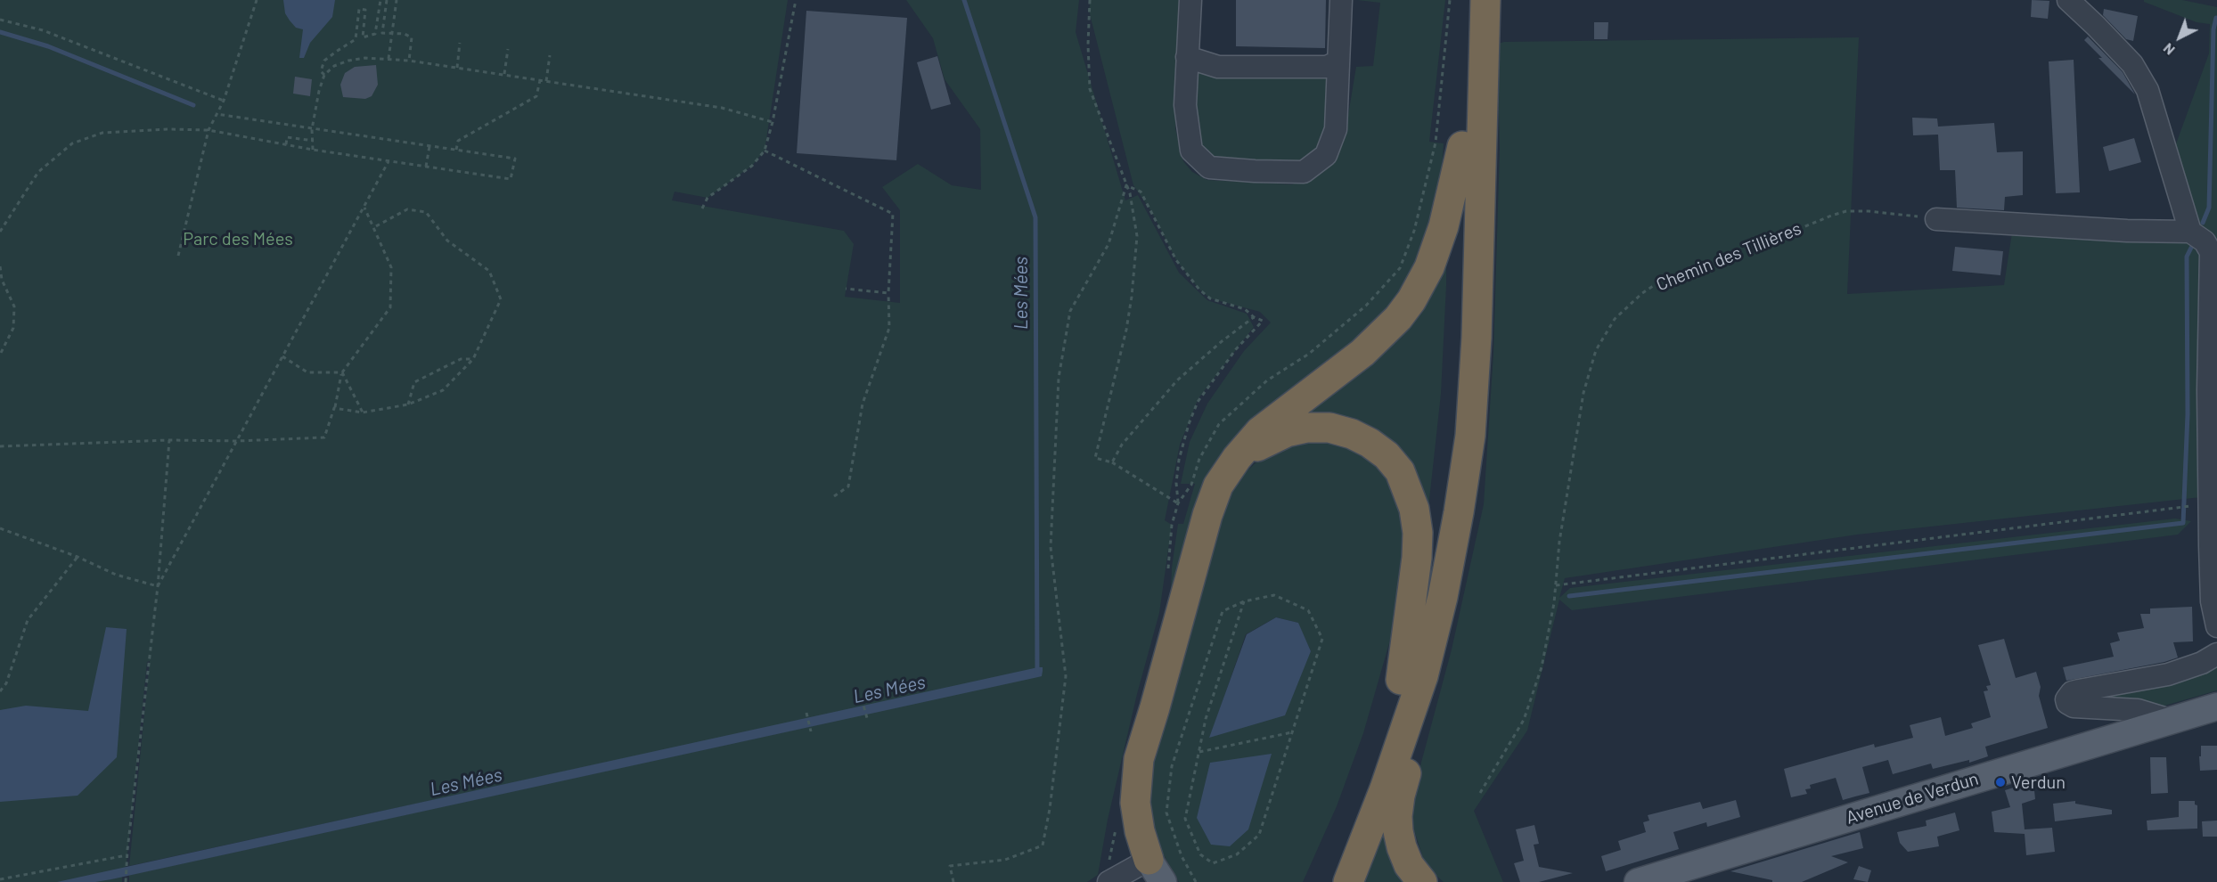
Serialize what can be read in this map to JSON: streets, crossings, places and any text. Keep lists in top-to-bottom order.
{
  "streets": {
    "main road": ["Avenue de Verdun"],
    "path": ["Chemin des Tillières"]
  },
  "water": ["Les Mées"],
  "parks": ["Parc des Mées"],
  "places": ["Verdun"],
  "north": "bottom left"
}
